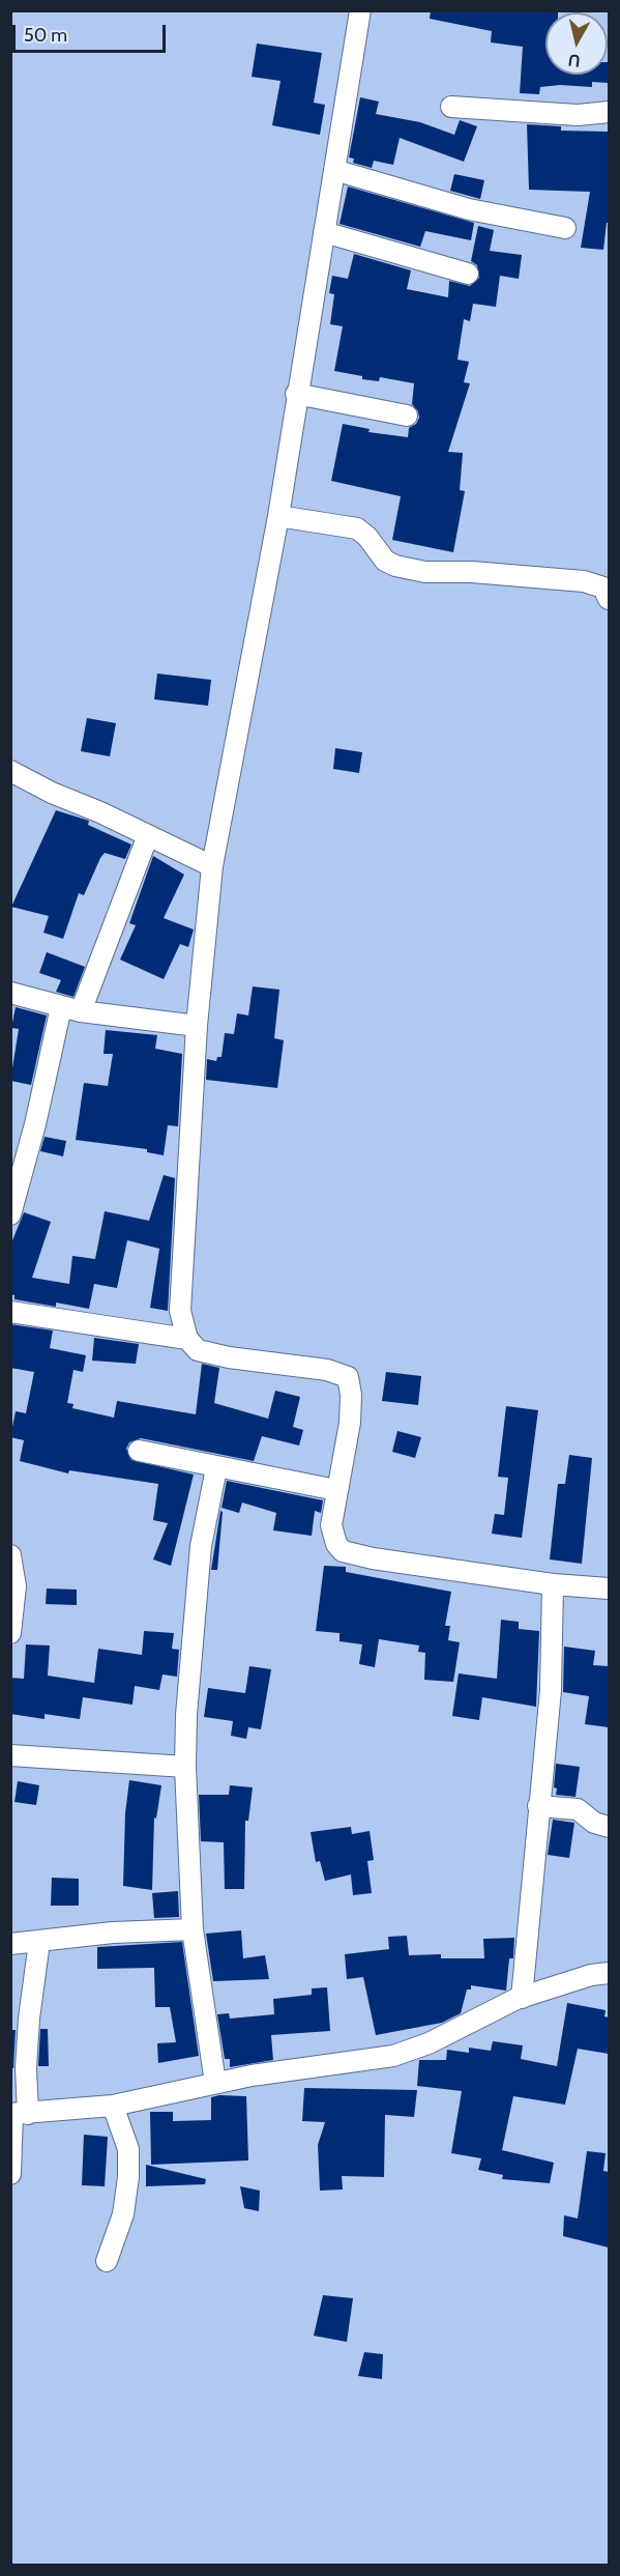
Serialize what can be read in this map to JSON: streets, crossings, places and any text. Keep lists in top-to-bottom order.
{
  "scale_bar": "50 m",
  "north": "bottom"
}
